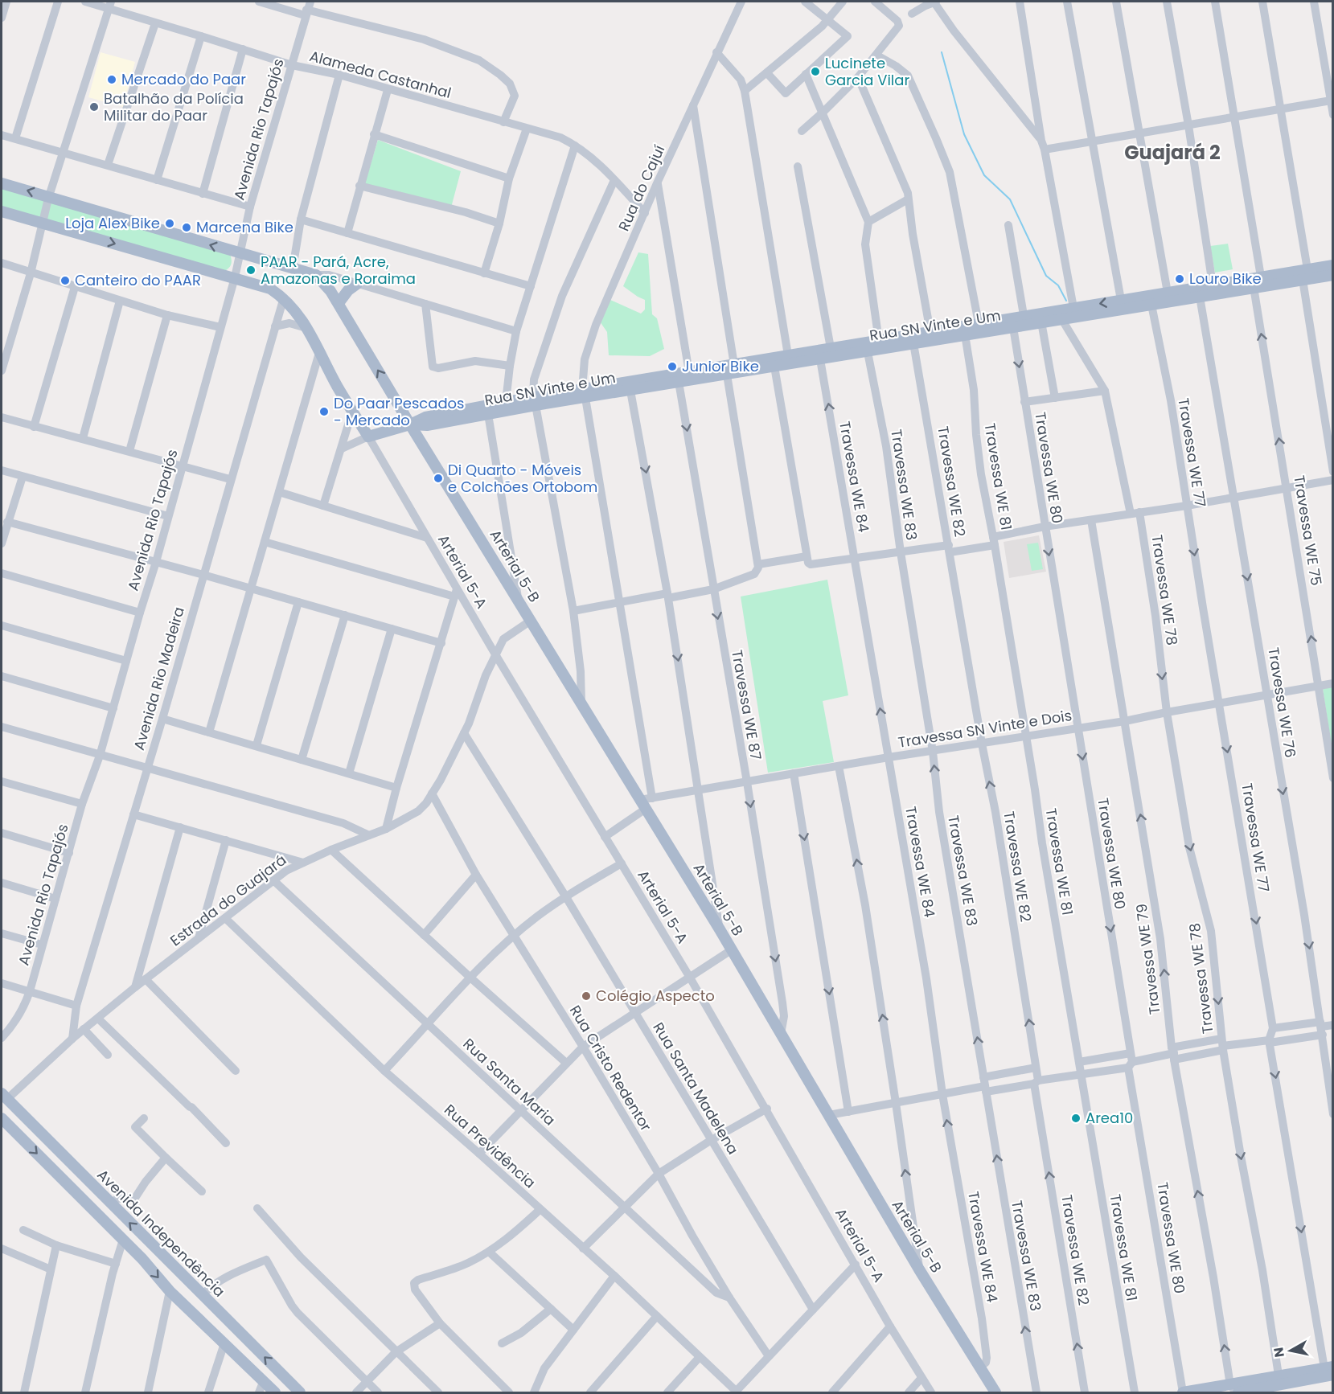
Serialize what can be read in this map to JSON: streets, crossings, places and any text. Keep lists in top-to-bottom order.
{
  "streets": {
    "main road": ["Rua SN Vinte e Um", "Arterial 5-B", "Avenida Independência"],
    "street": [
      "Alameda Castanhal",
      "Avenida Rio Tapajós",
      "Rua do Cajuí",
      "Travessa WE 77",
      "Travessa WE 80",
      "Travessa WE 84",
      "Travessa WE 81",
      "Travessa WE 82",
      "Travessa WE 83",
      "Travessa WE 75",
      "Arterial 5-A",
      "Travessa WE 78",
      "Avenida Rio Madeira",
      "Travessa WE 76",
      "Travessa WE 87",
      "Travessa SN Vinte e Dois",
      "Estrada do Guajará",
      "Travessa WE 79",
      "Rua Cristo Redentor",
      "Rua Santa Maria",
      "Rua Santa Madelena",
      "Rua Previdência"
    ]
  },
  "crossings": [
    ["Alameda Castanhal", "Avenida Rio Tapajós"],
    ["Alameda Castanhal", "Rua do Cajuí"],
    ["Rua do Cajuí", "Rua SN Vinte e Um"],
    ["Rua do Cajuí", "Travessa SN Vinte e Dois"],
    ["Rua SN Vinte e Um", "Travessa WE 77"],
    ["Rua SN Vinte e Um", "Travessa WE 80"],
    ["Rua SN Vinte e Um", "Travessa WE 84"],
    ["Rua SN Vinte e Um", "Travessa WE 81"],
    ["Rua SN Vinte e Um", "Travessa WE 82"],
    ["Rua SN Vinte e Um", "Travessa WE 83"],
    ["Rua SN Vinte e Um", "Travessa WE 75"],
    ["Rua SN Vinte e Um", "Arterial 5-B"],
    ["Rua SN Vinte e Um", "Travessa WE 76"],
    ["Rua SN Vinte e Um", "Travessa WE 87"],
    ["Travessa WE 77", "Travessa SN Vinte e Dois"],
    ["Travessa WE 80", "Travessa SN Vinte e Dois"],
    ["Travessa WE 84", "Arterial 5-B"],
    ["Travessa WE 84", "Travessa SN Vinte e Dois"],
    ["Travessa WE 81", "Travessa SN Vinte e Dois"],
    ["Travessa WE 82", "Travessa SN Vinte e Dois"],
    ["Travessa WE 83", "Travessa SN Vinte e Dois"],
    ["Travessa WE 75", "Travessa SN Vinte e Dois"],
    ["Arterial 5-B", "Travessa WE 87"],
    ["Arterial 5-B", "Travessa SN Vinte e Dois"],
    ["Arterial 5-B", "Estrada do Guajará"],
    ["Arterial 5-A", "Estrada do Guajará"],
    ["Travessa WE 78", "Travessa SN Vinte e Dois"],
    ["Avenida Rio Madeira", "Estrada do Guajará"],
    ["Travessa WE 76", "Travessa SN Vinte e Dois"],
    ["Travessa WE 87", "Travessa SN Vinte e Dois"],
    ["Travessa SN Vinte e Dois", "Travessa WE 79"],
    ["Estrada do Guajará", "Rua Cristo Redentor"],
    ["Estrada do Guajará", "Rua Santa Maria"],
    ["Estrada do Guajará", "Rua Santa Madelena"],
    ["Estrada do Guajará", "Rua Previdência"],
    ["Estrada do Guajará", "Avenida Independência"],
    ["Rua Cristo Redentor", "Rua Santa Maria"]
  ],
  "one_way": [
    "Travessa WE 77",
    "Travessa WE 80",
    "Travessa WE 82",
    "Travessa WE 83",
    "Travessa WE 78",
    "Travessa WE 76",
    "Travessa WE 79"
  ],
  "districts": ["Guajará 2"],
  "places": [
    "Lucinete Garcia Vilar",
    "Mercado do Paar",
    "Batalhão da Polícia Militar do Paar",
    "Loja Alex Bike",
    "Marcena Bike",
    "PAAR - Pará, Acre, Amazonas e Roraima",
    "Louro Bike",
    "Canteiro do PAAR",
    "Junior Bike",
    "Do Paar Pescados - Mercado",
    "Di Quarto - Móveis e Colchões Ortobom",
    "Colégio Aspecto",
    "Area10"
  ],
  "north": "left"
}
